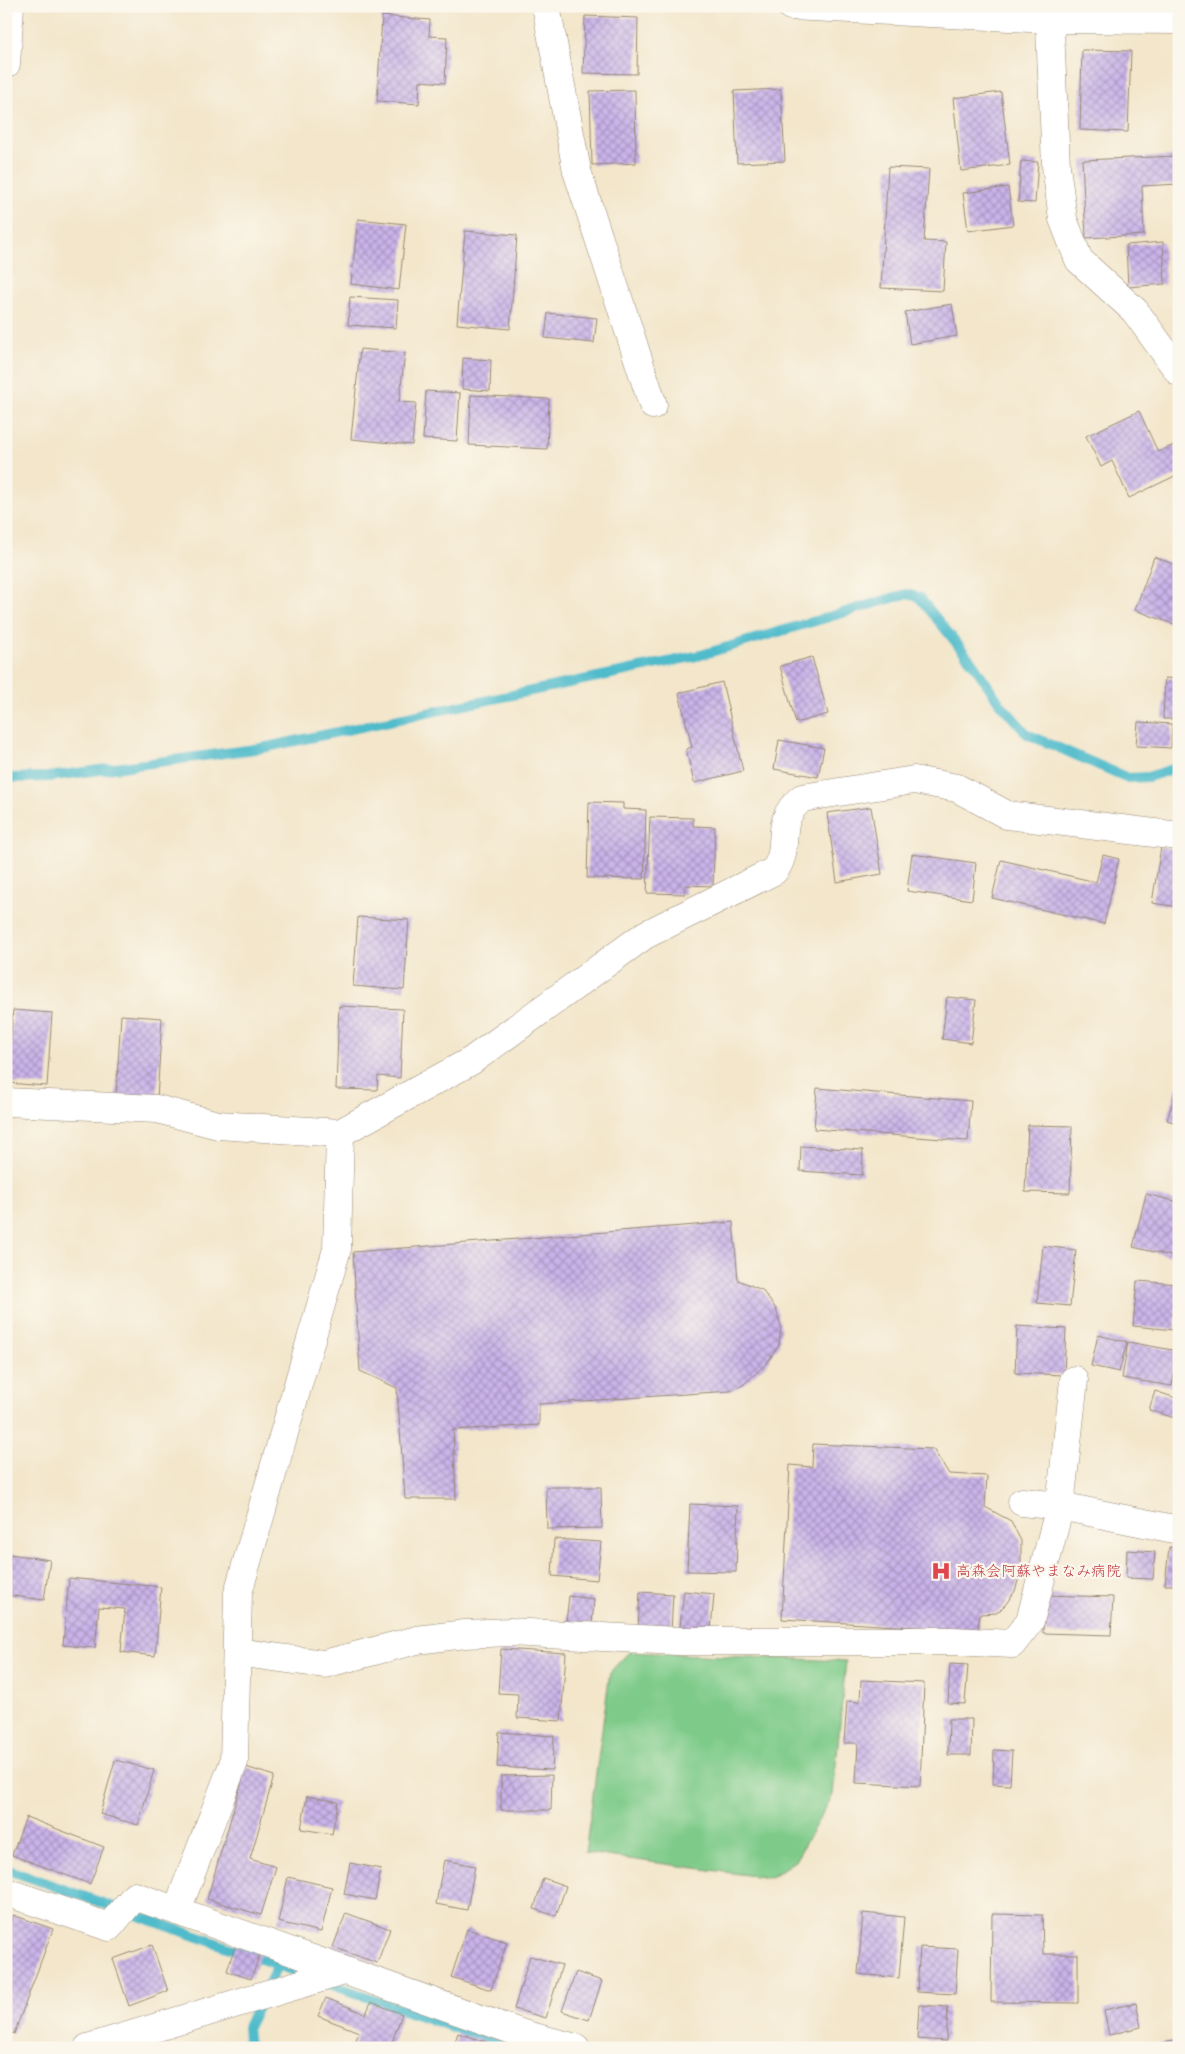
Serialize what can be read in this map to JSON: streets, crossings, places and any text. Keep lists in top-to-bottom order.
{
  "places": {
    "hospital": ["高森会阿蘇やまなみ病院"]
  }
}
